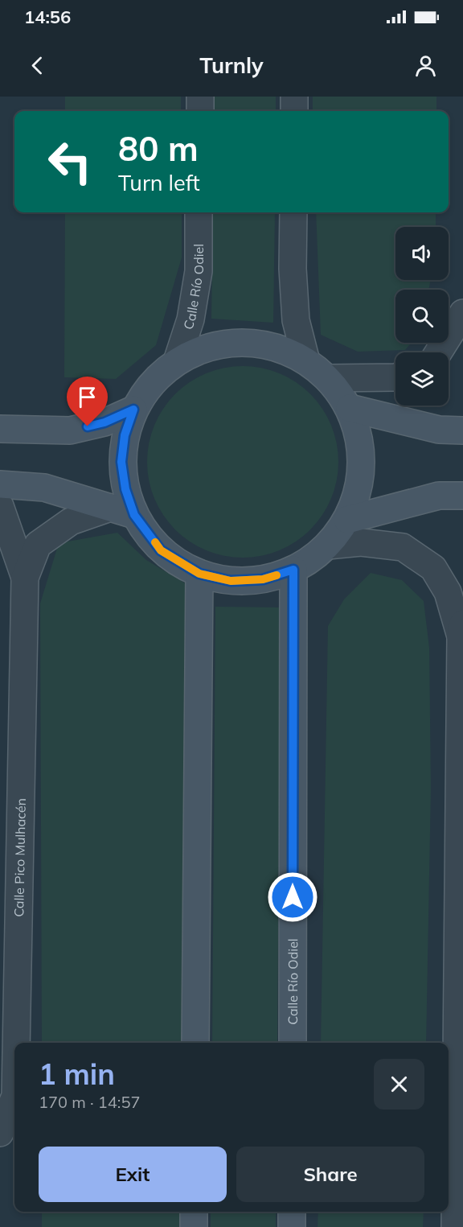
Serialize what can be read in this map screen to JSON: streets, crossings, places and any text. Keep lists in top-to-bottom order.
{
  "streets": {
    "street": ["Calle Río Odiel", "Calle Pico Mulhacén"]
  },
  "page": {
    "status": "14:56",
    "header": "Turnly",
    "turn": ["80 m", "Turn left"],
    "heading": ["1 min", "170 m · 14:57"],
    "buttons": ["Exit", "Share"]
  }
}
